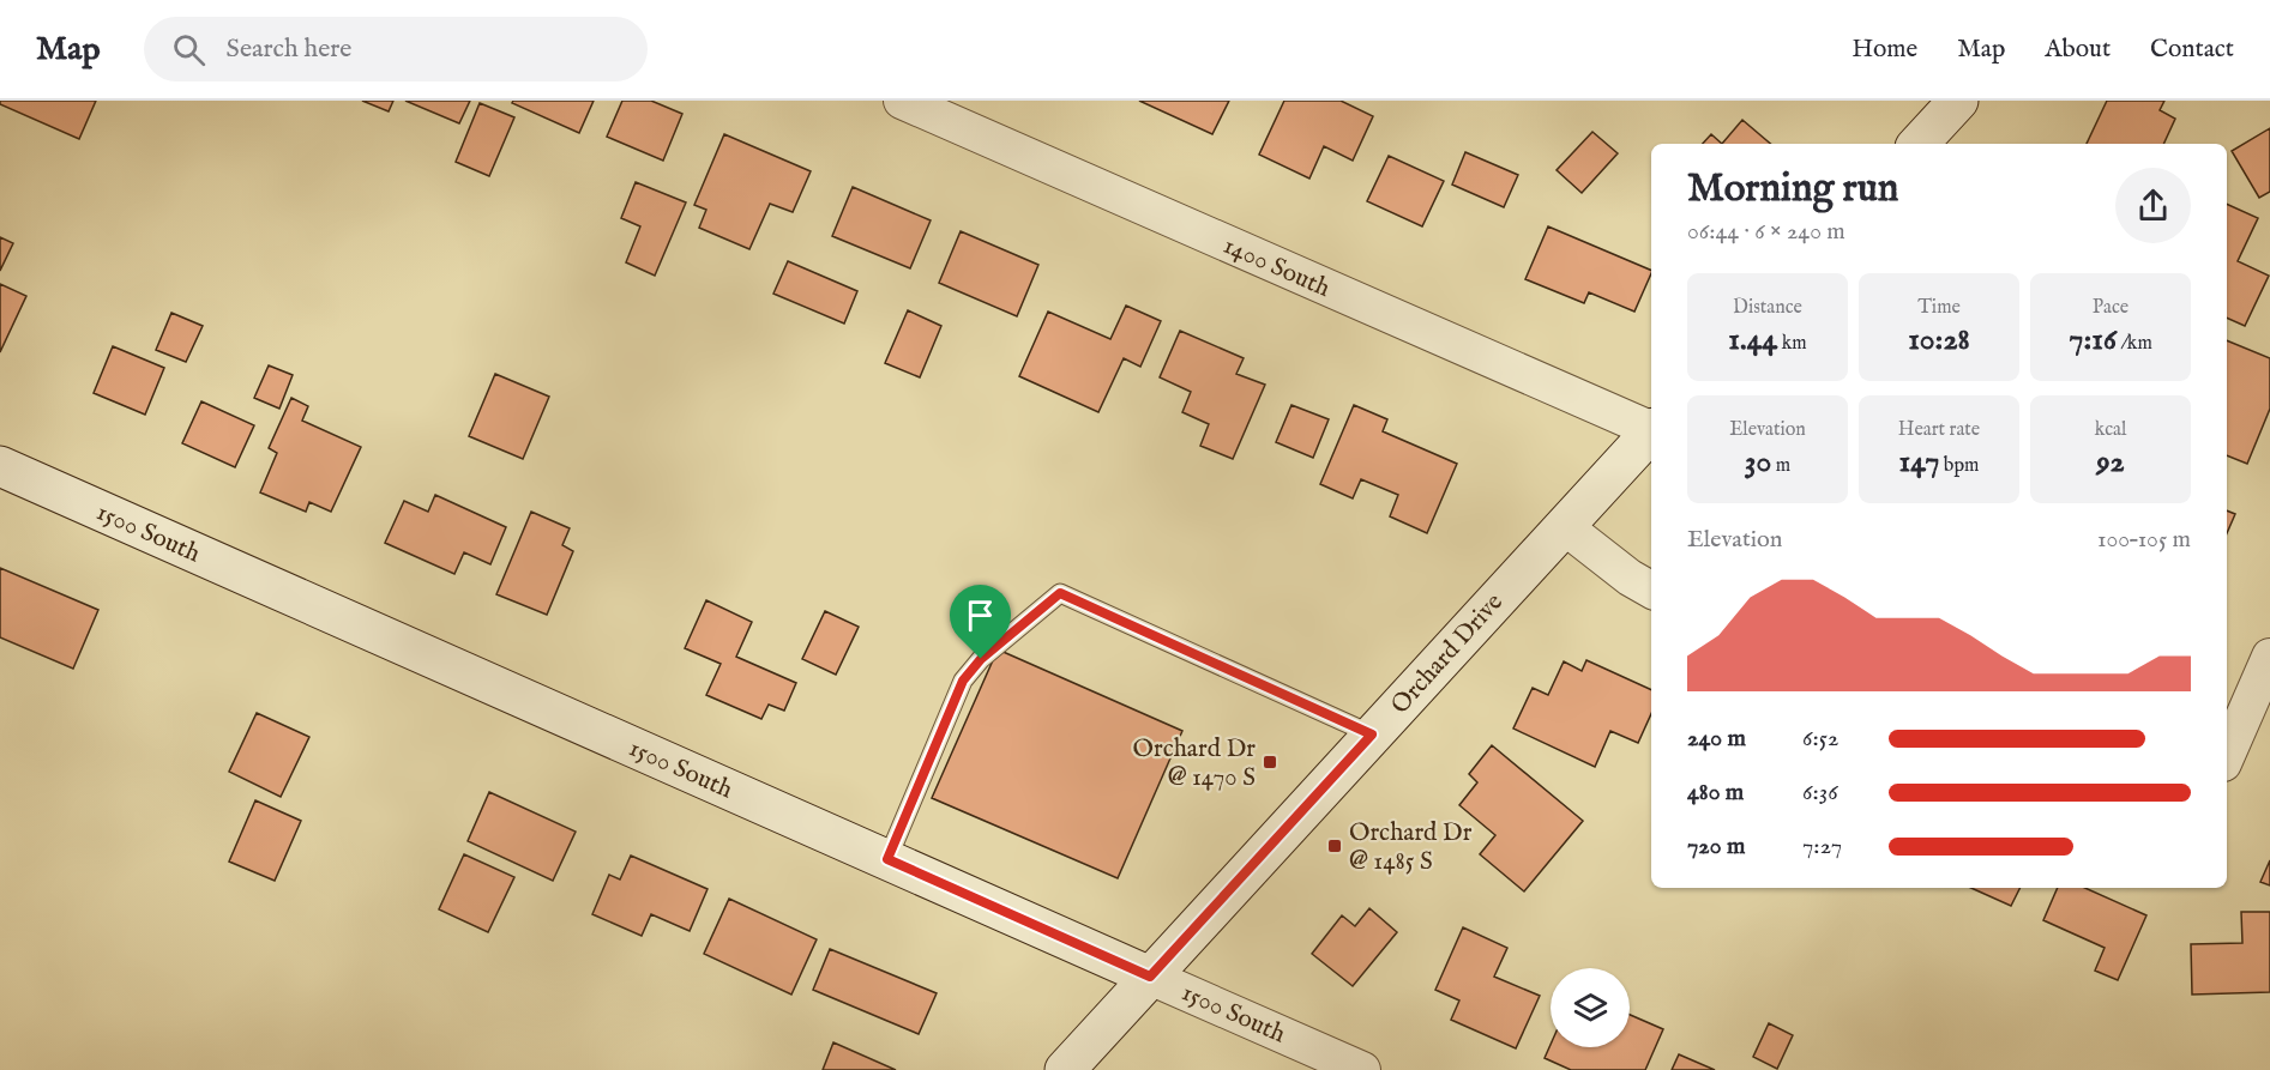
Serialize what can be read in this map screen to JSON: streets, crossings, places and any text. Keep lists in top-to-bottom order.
{
  "streets": {
    "street": ["1400 South", "1500 South", "Orchard Drive"]
  },
  "crossings": [
    ["1500 South", "Orchard Drive"]
  ],
  "places": {
    "transit": ["Orchard Dr @ 1470 S", "Orchard Dr @ 1485 S"]
  },
  "page": {
    "header": "Map",
    "search": "Search here",
    "nav": [
      "Home",
      "Map",
      "About",
      "Contact"
    ],
    "heading": ["Morning run", "06:44 · 6 × 240 m"],
    "stats": [
      ["Distance", "1.44 km"],
      ["Time", "10:28"],
      ["Pace", "7:16 /km"],
      ["Elevation", "30 m"],
      ["Heart rate", "147 bpm"],
      ["kcal", "92"]
    ],
    "chart": ["Elevation", "100–105 m"],
    "list": [
      {
        "name": "240 m",
        "note": "6:52"
      },
      {
        "name": "480 m",
        "note": "6:36"
      },
      {
        "name": "720 m",
        "note": "7:27"
      }
    ]
  }
}
